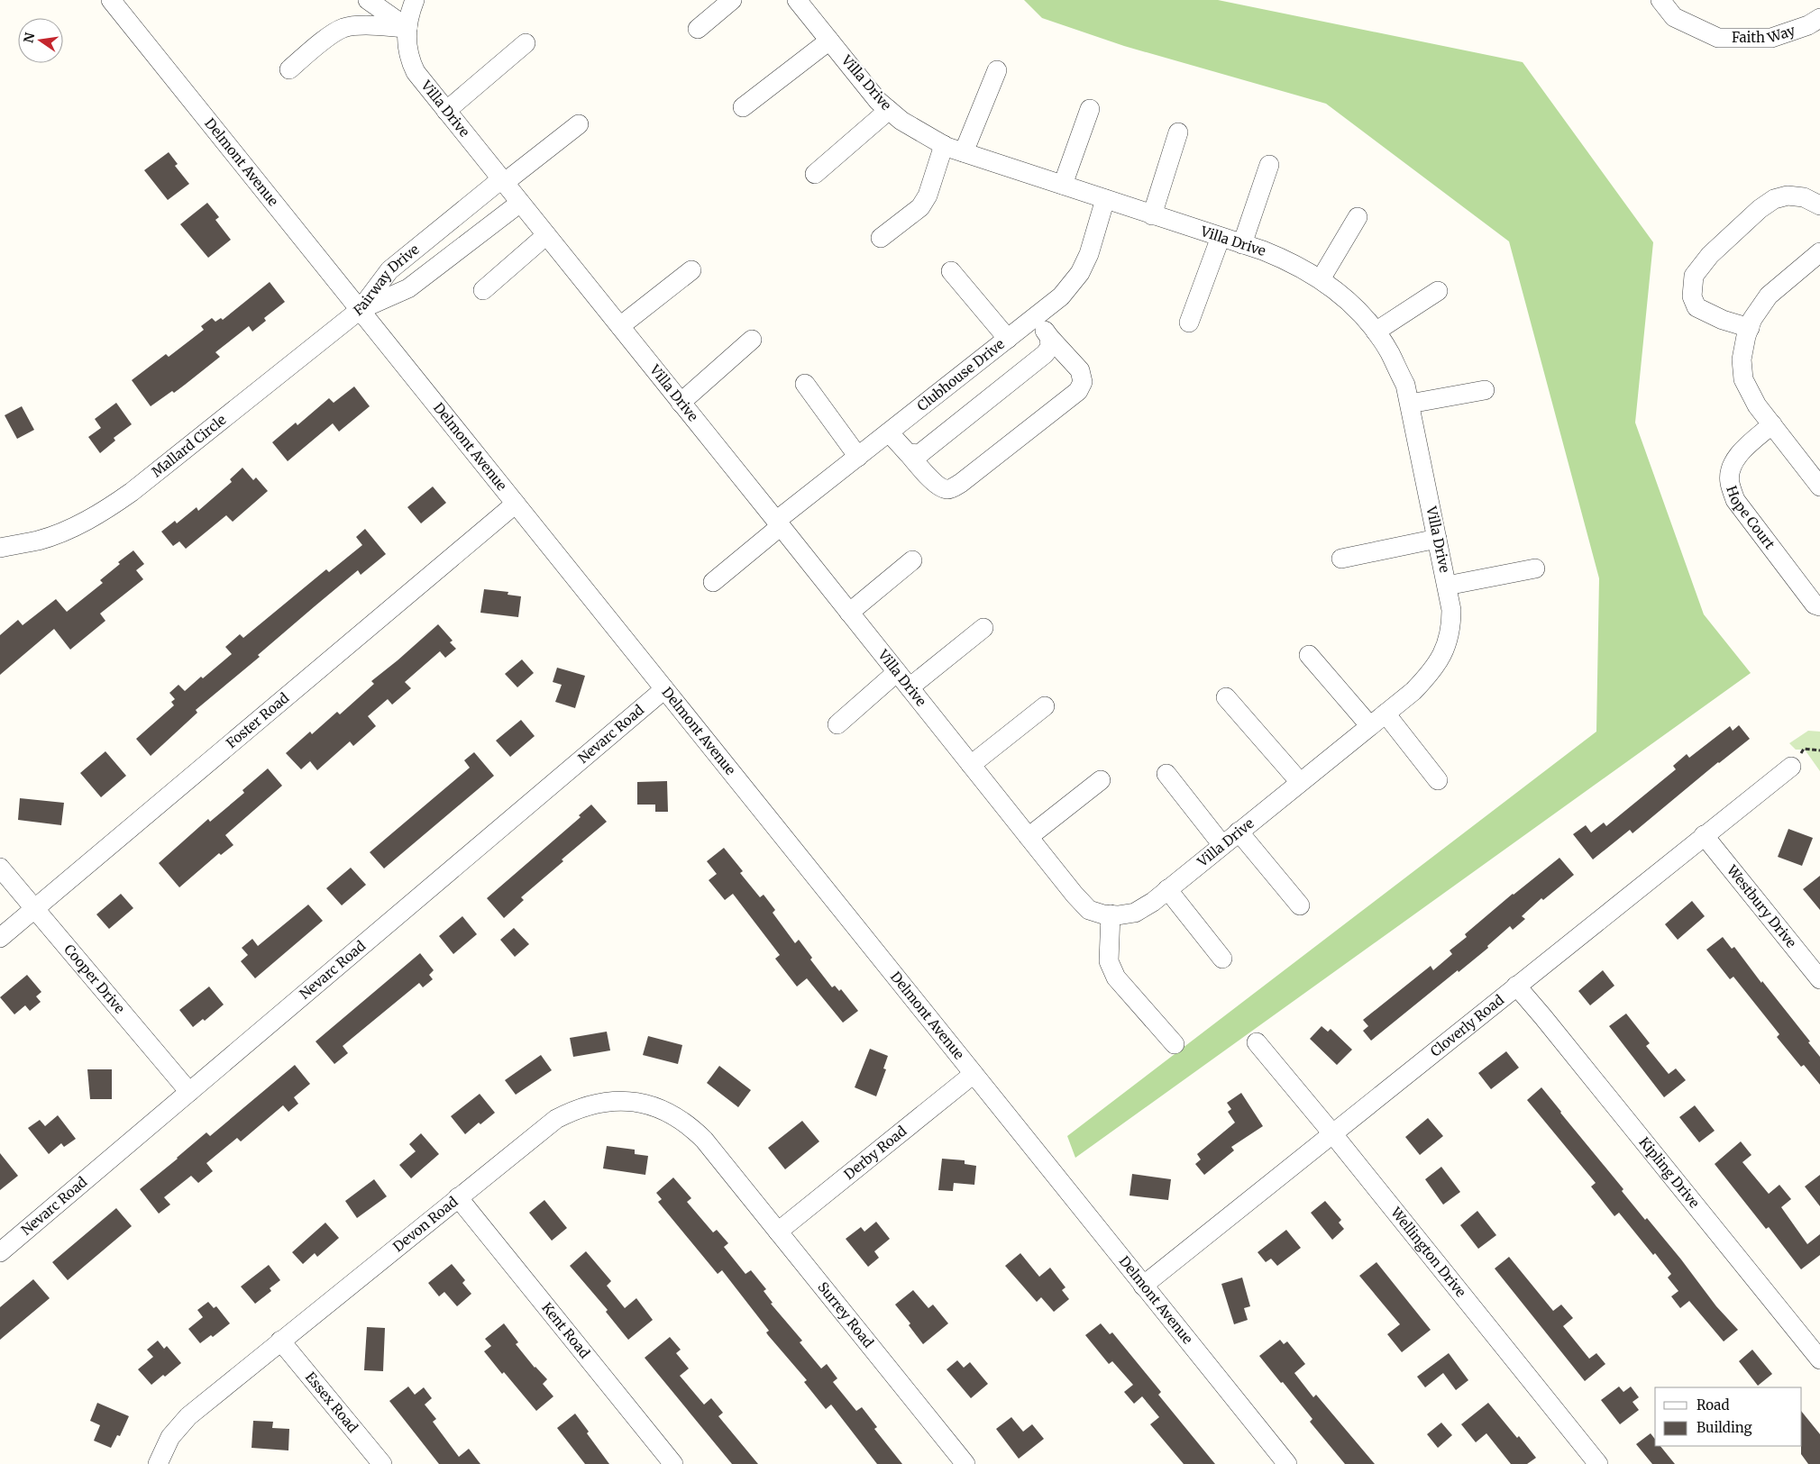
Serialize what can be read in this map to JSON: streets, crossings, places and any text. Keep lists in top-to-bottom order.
{
  "streets": {
    "street": [
      "Faith Way",
      "Villa Drive",
      "Delmont Avenue",
      "Fairway Drive",
      "Clubhouse Drive",
      "Mallard Circle",
      "Hope Court",
      "Foster Road",
      "Nevarc Road",
      "Westbury Drive",
      "Cooper Drive",
      "Cloverly Road",
      "Derby Road",
      "Kipling Drive",
      "Devon Road",
      "Wellington Drive",
      "Surrey Road",
      "Kent Road",
      "Essex Road"
    ]
  },
  "crossings": [
    ["Villa Drive", "Fairway Drive"],
    ["Villa Drive", "Clubhouse Drive"],
    ["Delmont Avenue", "Fairway Drive"],
    ["Delmont Avenue", "Mallard Circle"],
    ["Delmont Avenue", "Foster Road"],
    ["Delmont Avenue", "Nevarc Road"],
    ["Delmont Avenue", "Cloverly Road"],
    ["Delmont Avenue", "Derby Road"],
    ["Fairway Drive", "Mallard Circle"],
    ["Foster Road", "Cooper Drive"],
    ["Nevarc Road", "Cooper Drive"],
    ["Westbury Drive", "Cloverly Road"],
    ["Cloverly Road", "Kipling Drive"],
    ["Cloverly Road", "Wellington Drive"],
    ["Derby Road", "Surrey Road"],
    ["Devon Road", "Surrey Road"],
    ["Devon Road", "Kent Road"],
    ["Devon Road", "Essex Road"]
  ],
  "legend": ["Road", "Building"],
  "north": "left"
}
